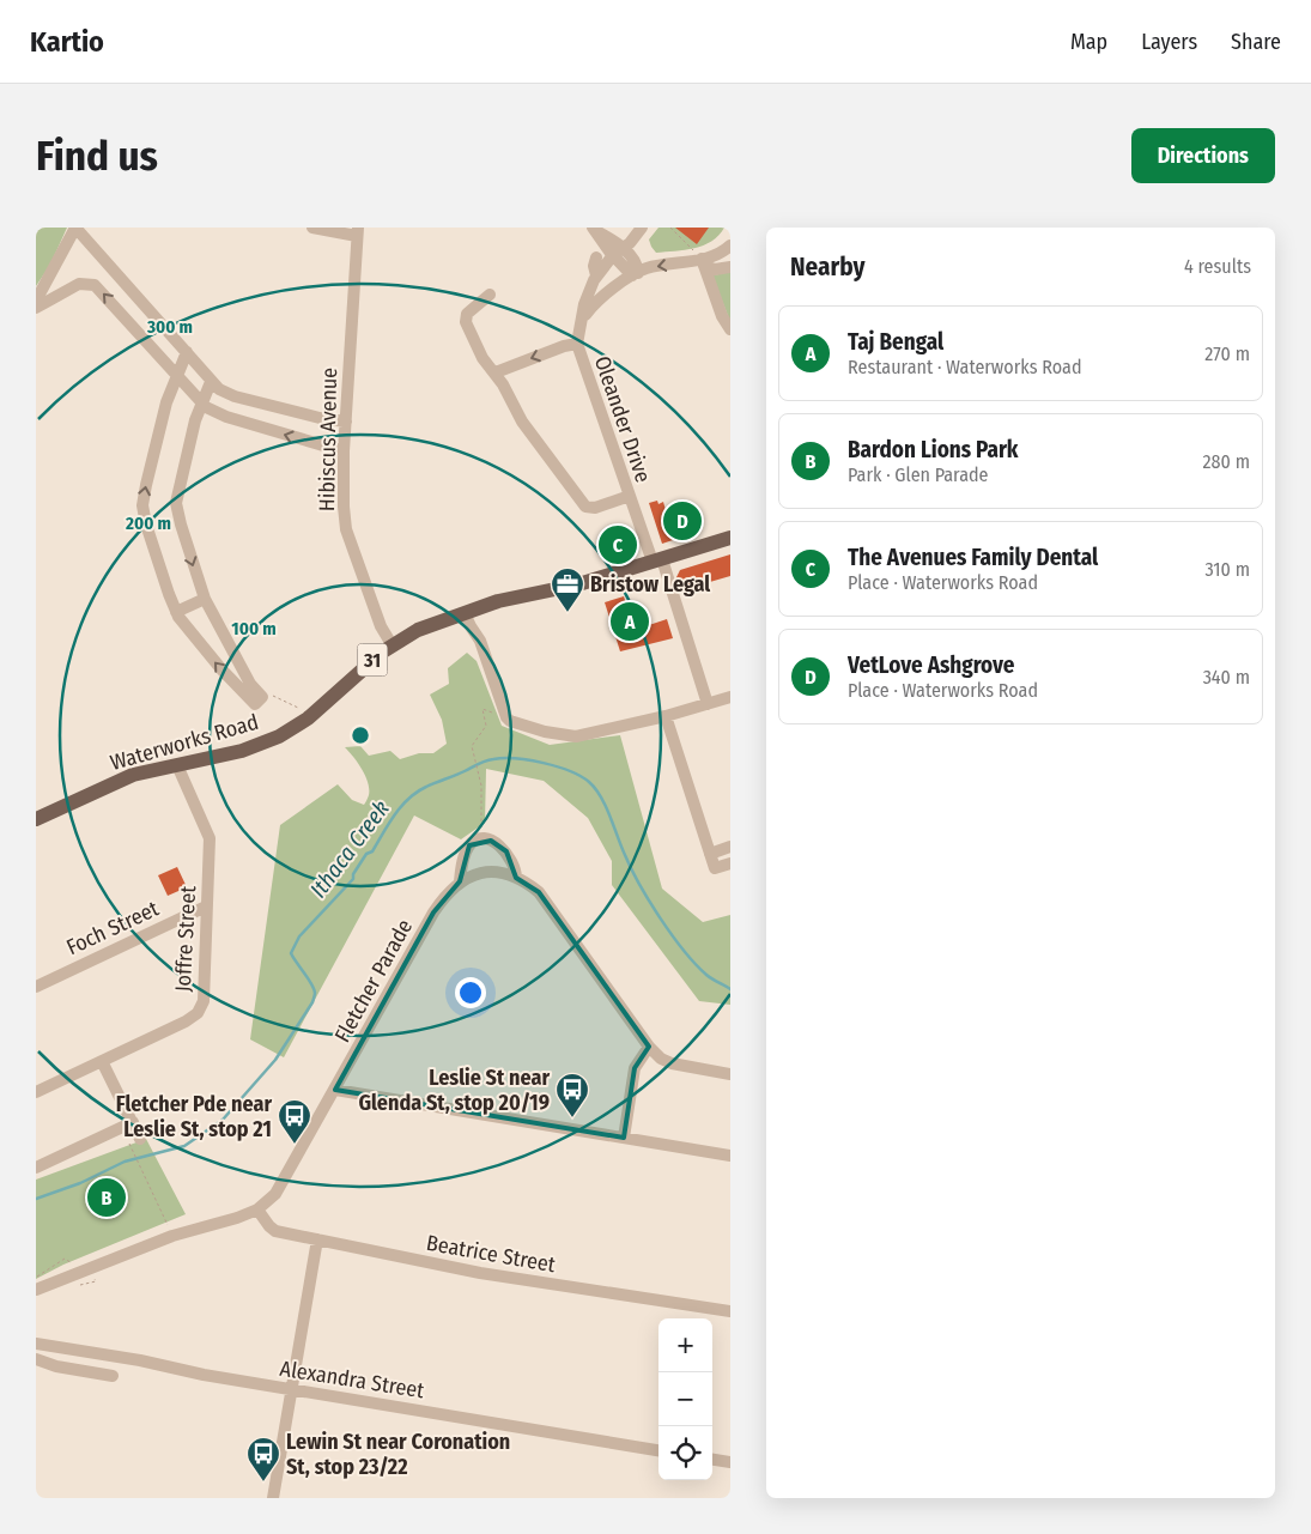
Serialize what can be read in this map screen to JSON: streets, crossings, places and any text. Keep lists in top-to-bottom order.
{
  "streets": {
    "main road": ["31", "Waterworks Road"],
    "street": [
      "Oleander Drive",
      "Hibiscus Avenue",
      "Foch Street",
      "Joffre Street",
      "Fletcher Parade",
      "Beatrice Street",
      "Alexandra Street"
    ]
  },
  "crossings": [
    ["Oleander Drive", "Waterworks Road"],
    ["Hibiscus Avenue", "Waterworks Road"],
    ["Waterworks Road", "Joffre Street"],
    ["Foch Street", "Joffre Street"],
    ["Fletcher Parade", "Beatrice Street"]
  ],
  "water": ["Ithaca Creek"],
  "places": {
    "office": ["Bristow Legal"],
    "bus stop": ["Leslie St near Glenda St, stop 20/19", "Fletcher Pde near Leslie St, stop 21", "Lewin St near Coronation St, stop 23/22"]
  },
  "page": {
    "header": "Kartio",
    "nav": ["Map", "Layers", "Share"],
    "buttons": "Directions",
    "title": "Find us",
    "heading": ["Nearby", "4 results"],
    "list": [
      {
        "mark": "A",
        "name": "Taj Bengal",
        "note": "Restaurant · Waterworks Road",
        "value": "270 m"
      },
      {
        "mark": "B",
        "name": "Bardon Lions Park",
        "note": "Park · Glen Parade",
        "value": "280 m"
      },
      {
        "mark": "C",
        "name": "The Avenues Family Dental",
        "note": "Place · Waterworks Road",
        "value": "310 m"
      },
      {
        "mark": "D",
        "name": "VetLove Ashgrove",
        "note": "Place · Waterworks Road",
        "value": "340 m"
      }
    ],
    "pins": [
      "D",
      "C",
      "A",
      "B"
    ],
    "map_buttons": ["+", "−"]
  },
  "rings": ["300 m", "200 m", "100 m"]
}
